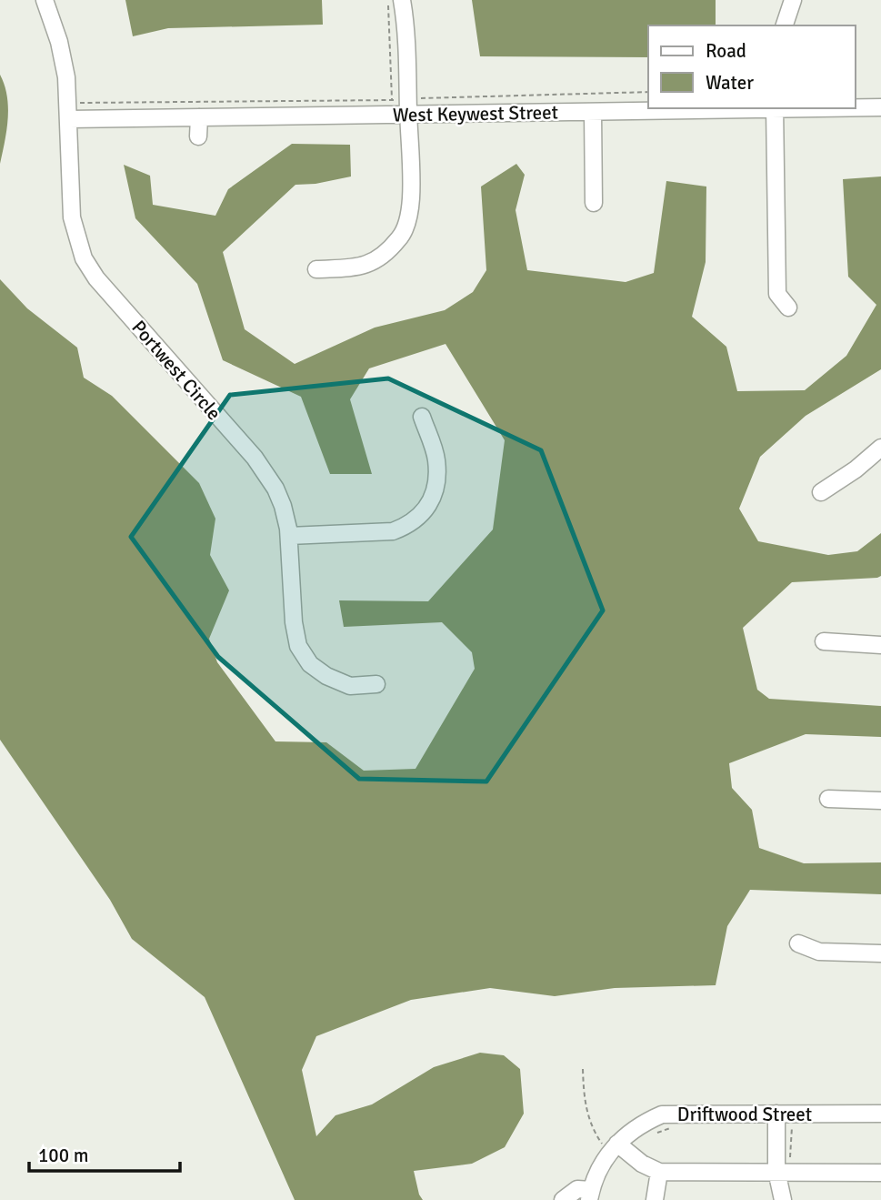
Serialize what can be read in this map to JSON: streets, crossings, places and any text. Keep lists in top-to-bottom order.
{
  "streets": {
    "street": ["West Keywest Street", "Portwest Circle", "Driftwood Street"]
  },
  "crossings": [
    ["West Keywest Street", "Portwest Circle"]
  ],
  "legend": ["Road", "Water"],
  "scale_bar": "100 m"
}
